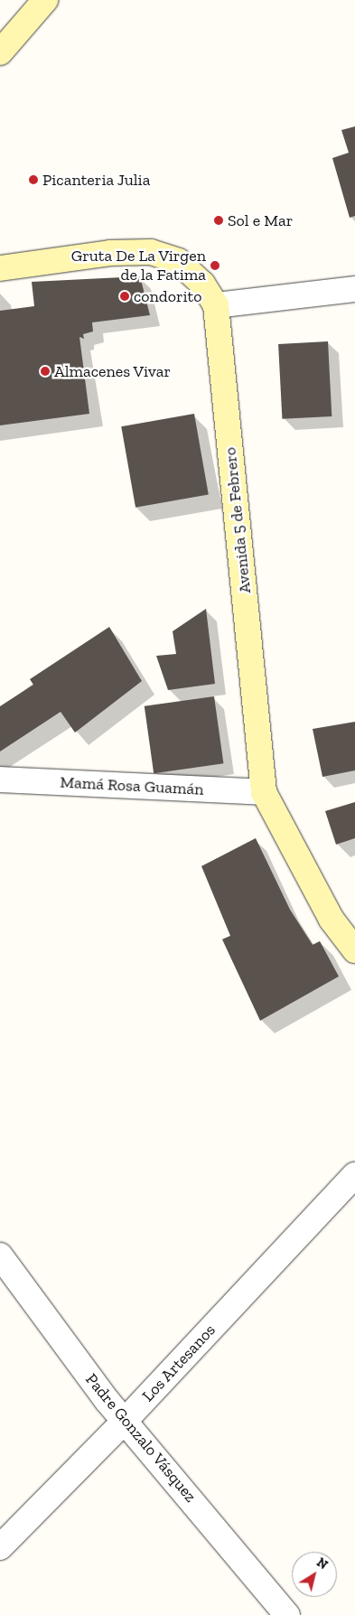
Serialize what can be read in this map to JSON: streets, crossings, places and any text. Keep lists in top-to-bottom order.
{
  "streets": {
    "street": [
      "Avenida 5 de Febrero",
      "Mamá Rosa Guamán",
      "Los Artesanos",
      "Padre Gonzalo Vásquez"
    ]
  },
  "crossings": [
    ["Avenida 5 de Febrero", "Mamá Rosa Guamán"],
    ["Los Artesanos", "Padre Gonzalo Vásquez"]
  ],
  "places": [
    "Picanteria Julia",
    "Sol e Mar",
    "Gruta De La Virgen de la Fatima",
    "condorito",
    "Almacenes Vivar"
  ],
  "north": "top right"
}
